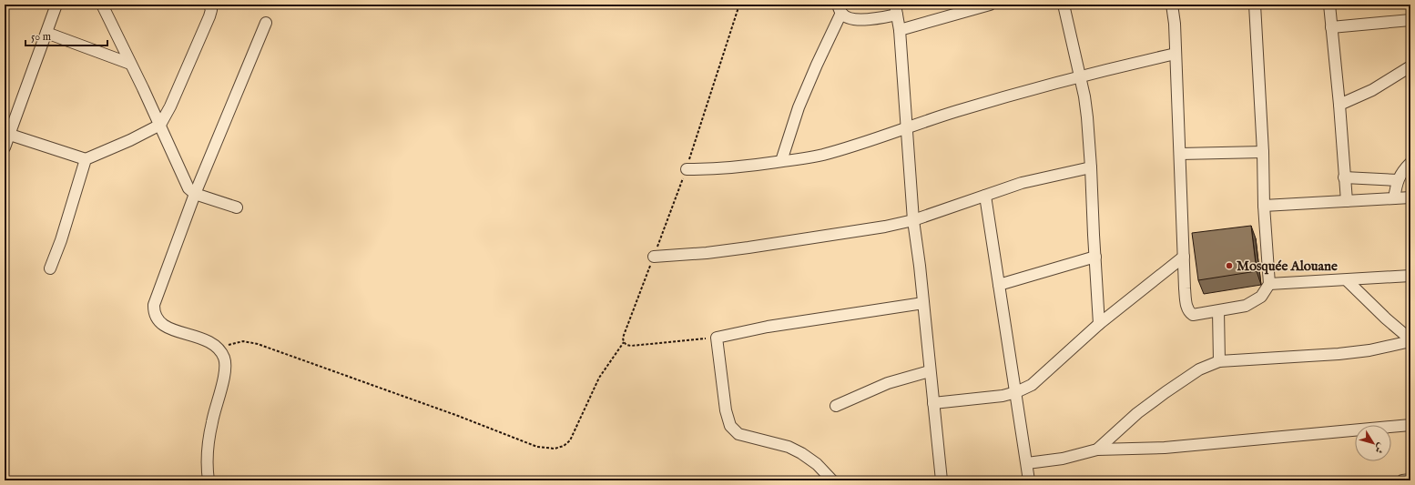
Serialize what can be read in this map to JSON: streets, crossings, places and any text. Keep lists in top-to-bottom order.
{
  "places": ["Mosquée Alouane"],
  "scale_bar": "50 m",
  "north": "bottom right"
}
